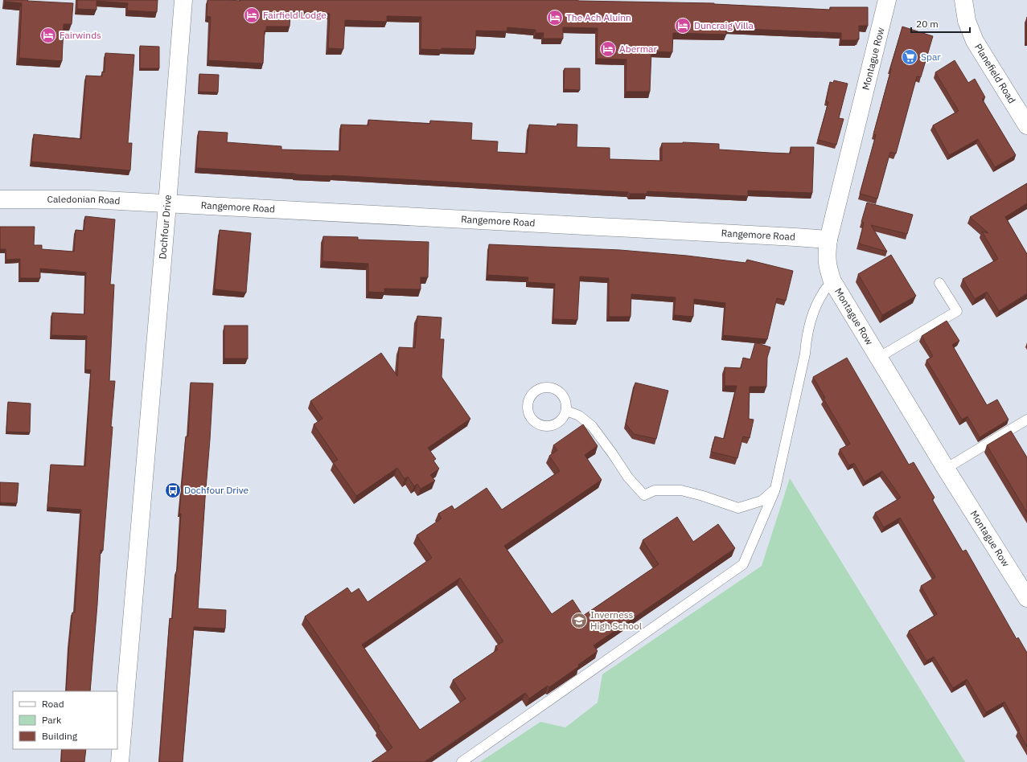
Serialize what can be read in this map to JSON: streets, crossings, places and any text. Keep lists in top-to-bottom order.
{
  "streets": {
    "street": [
      "Montague Row",
      "Planefield Road",
      "Caledonian Road",
      "Rangemore Road",
      "Dochfour Drive"
    ]
  },
  "crossings": [
    ["Montague Row", "Rangemore Road"],
    ["Caledonian Road", "Rangemore Road"],
    ["Caledonian Road", "Dochfour Drive"],
    ["Rangemore Road", "Dochfour Drive"]
  ],
  "places": {
    "hotel": [
      "Fairfield Lodge",
      "The Ach Aluinn",
      "Duncraig Villa",
      "Fairwinds",
      "Abermar"
    ],
    "supermarket": ["Spar"],
    "bus stop": ["Dochfour Drive"],
    "school or university": ["Inverness High School"]
  },
  "legend": ["Road", "Park", "Building"],
  "scale_bar": "20 m"
}
